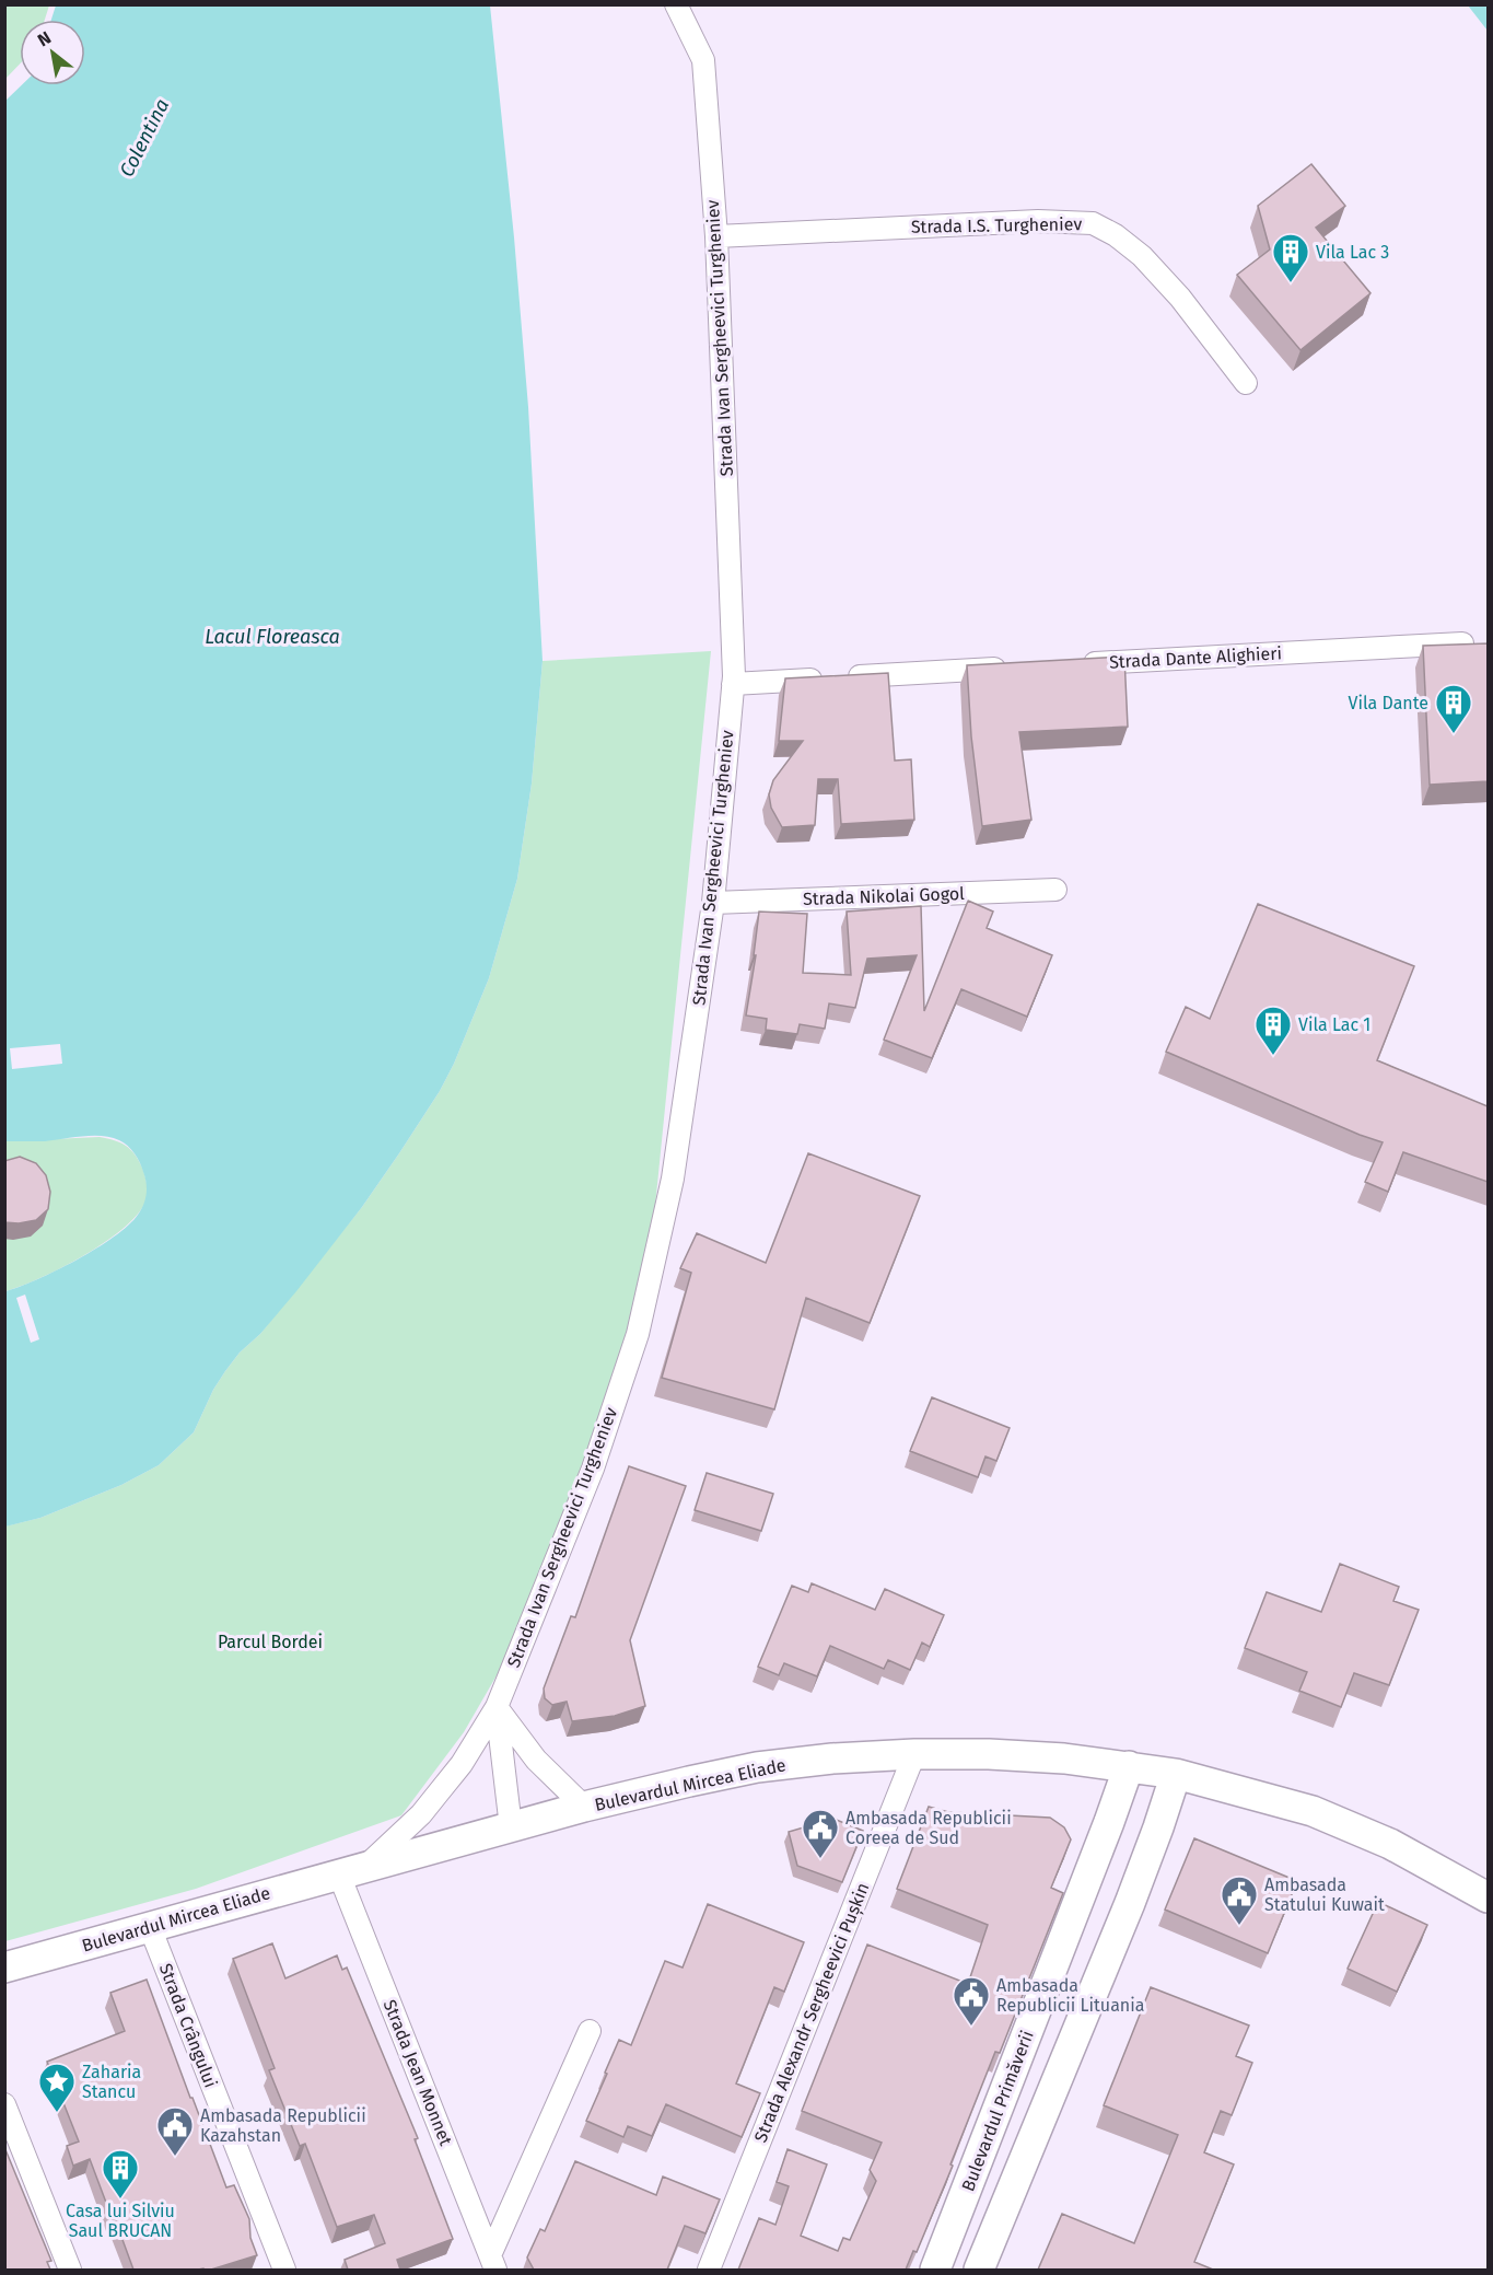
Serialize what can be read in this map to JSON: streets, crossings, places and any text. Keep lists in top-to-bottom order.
{
  "streets": {
    "street": [
      "Strada I.S. Turgheniev",
      "Strada Ivan Sergheevici Turgheniev",
      "Strada Dante Alighieri",
      "Strada Nikolai Gogol",
      "Bulevardul Mircea Eliade",
      "Strada Alexandr Sergheevici Pușkin",
      "Strada Crângului",
      "Strada Jean Monnet",
      "Bulevardul Primăverii"
    ]
  },
  "crossings": [
    ["Strada I.S. Turgheniev", "Strada Ivan Sergheevici Turgheniev"],
    ["Strada Ivan Sergheevici Turgheniev", "Strada Nikolai Gogol"],
    ["Strada Ivan Sergheevici Turgheniev", "Bulevardul Mircea Eliade"],
    ["Strada Ivan Sergheevici Turgheniev", "Strada Jean Monnet"],
    ["Bulevardul Mircea Eliade", "Strada Alexandr Sergheevici Pușkin"],
    ["Bulevardul Mircea Eliade", "Strada Crângului"],
    ["Bulevardul Mircea Eliade", "Strada Jean Monnet"],
    ["Bulevardul Mircea Eliade", "Bulevardul Primăverii"]
  ],
  "water": ["Colentina", "Lacul Floreasca"],
  "parks": ["Parcul Bordei"],
  "places": {
    "building": [
      "Vila Lac 3",
      "Vila Dante",
      "Vila Lac 1",
      "Casa lui Silviu Saul BRUCAN"
    ],
    "public building": [
      "Ambasada Republicii Coreea de Sud",
      "Ambasada Statului Kuwait",
      "Ambasada Republicii Lituania",
      "Ambasada Republicii Kazahstan"
    ],
    "place": ["Zaharia Stancu"]
  },
  "north": "top left"
}
